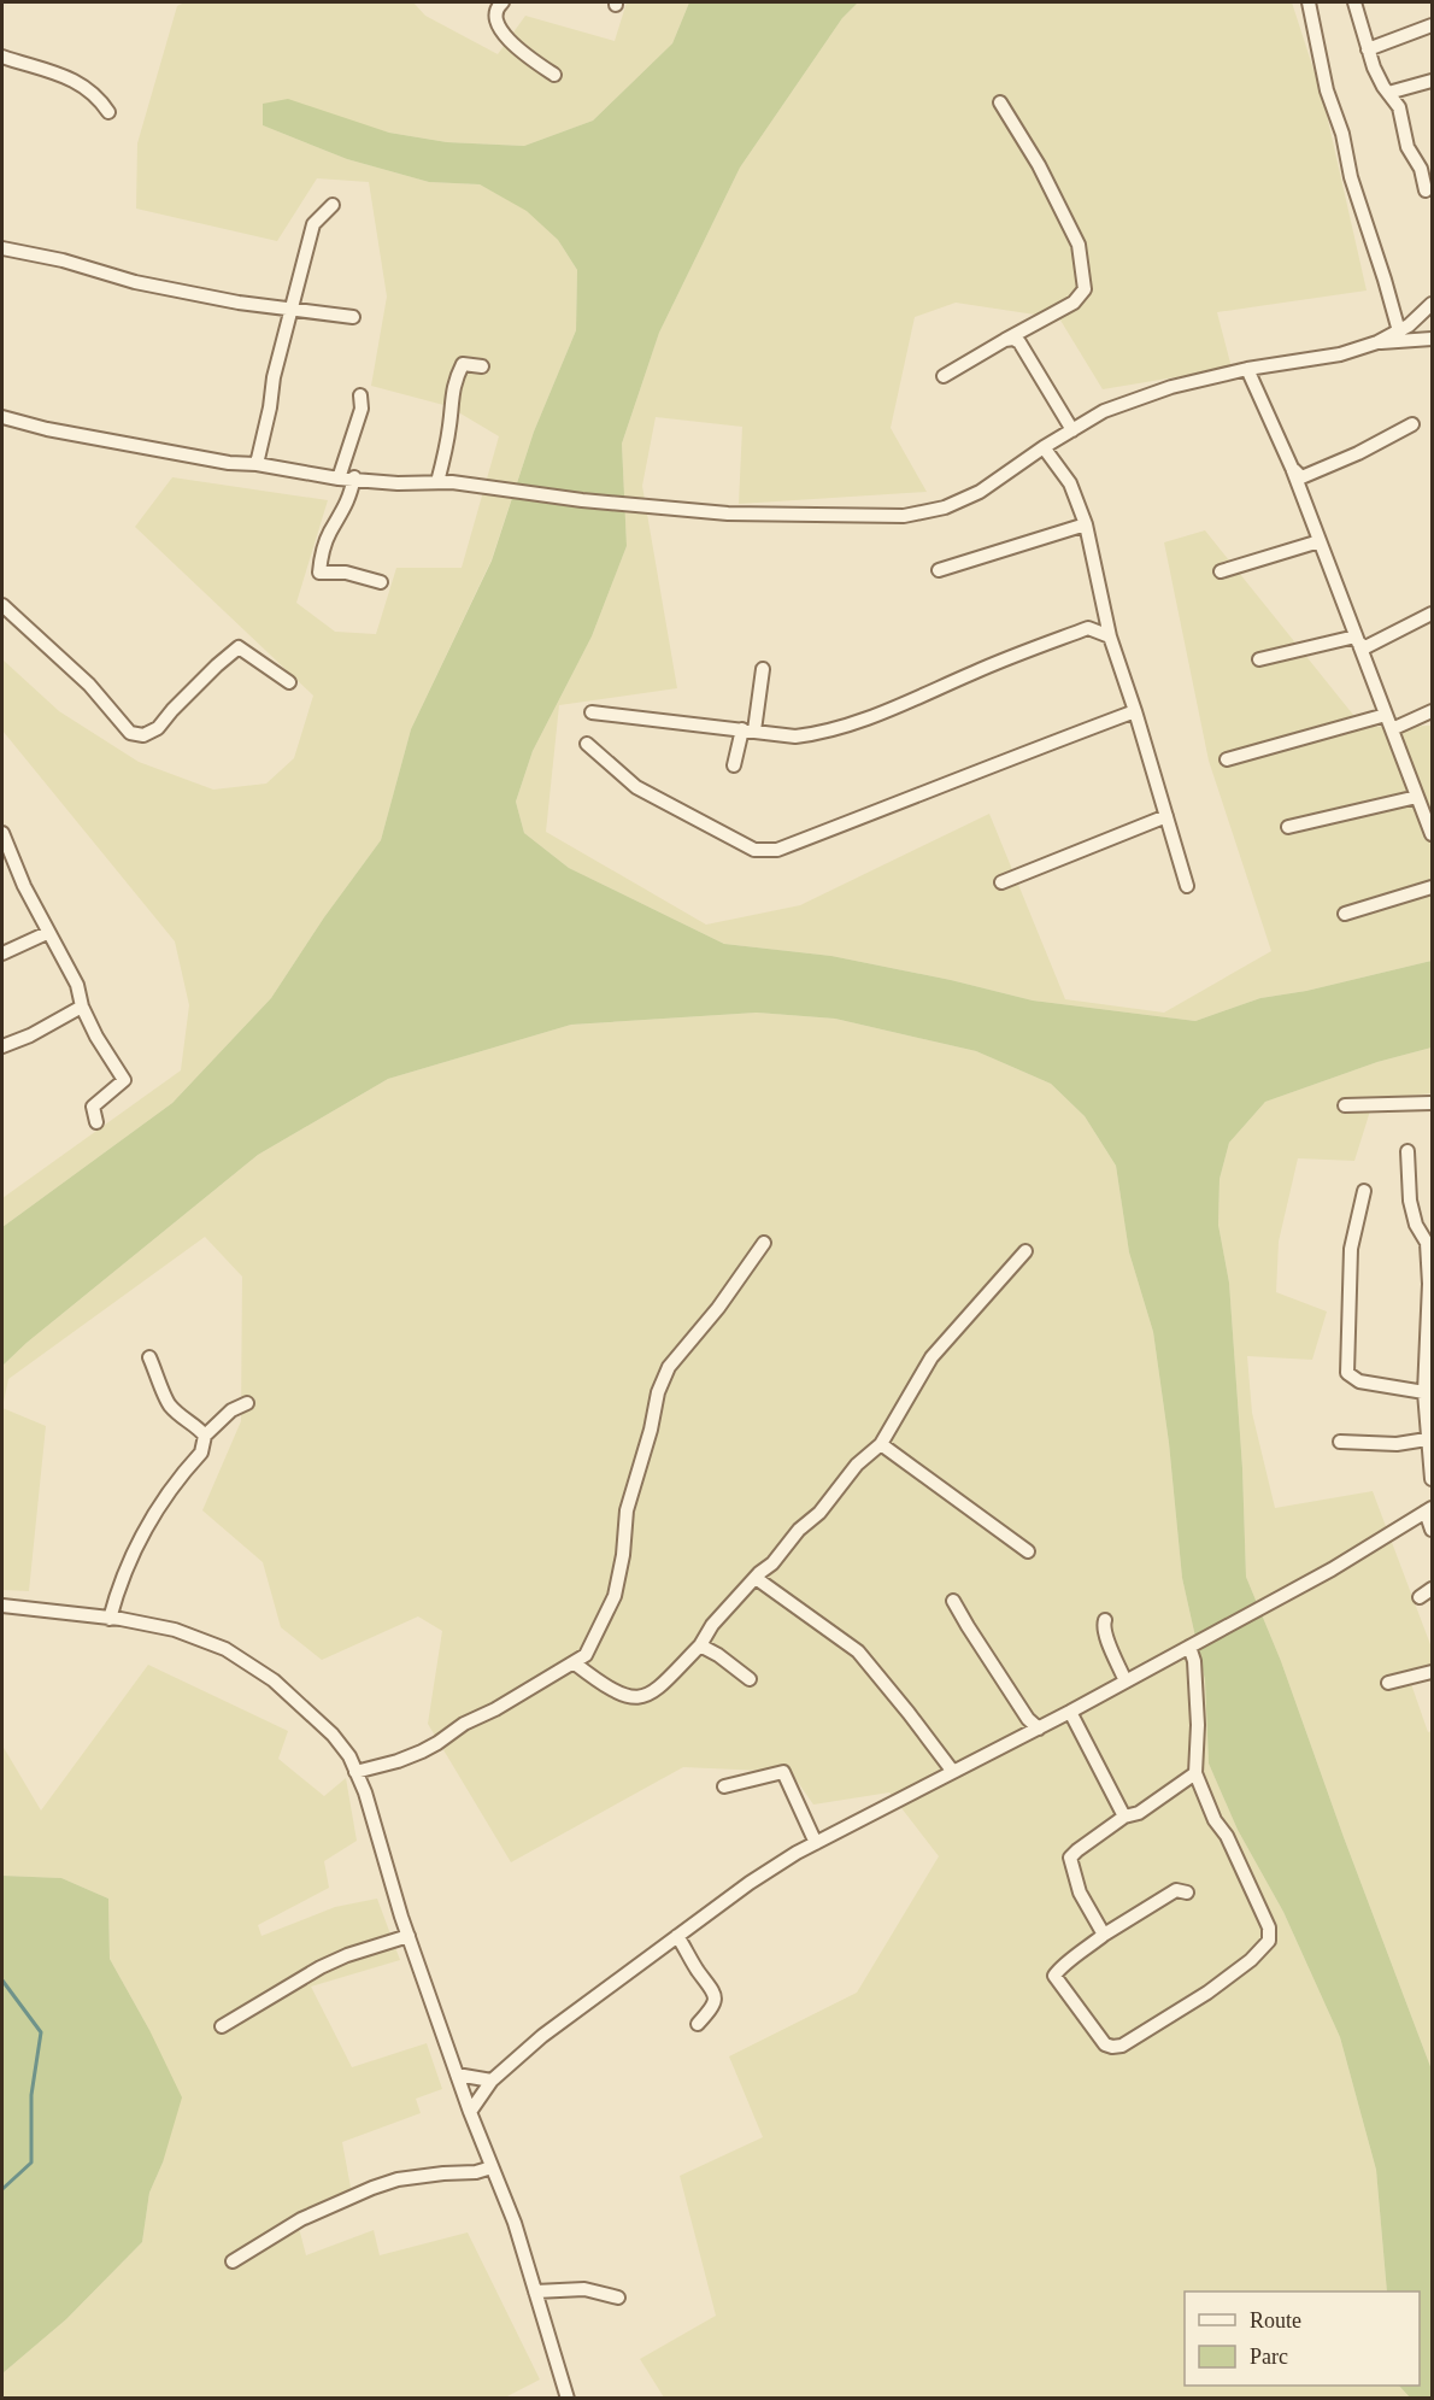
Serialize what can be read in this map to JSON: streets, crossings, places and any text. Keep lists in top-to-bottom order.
{
  "legend": ["Route", "Parc"]
}
